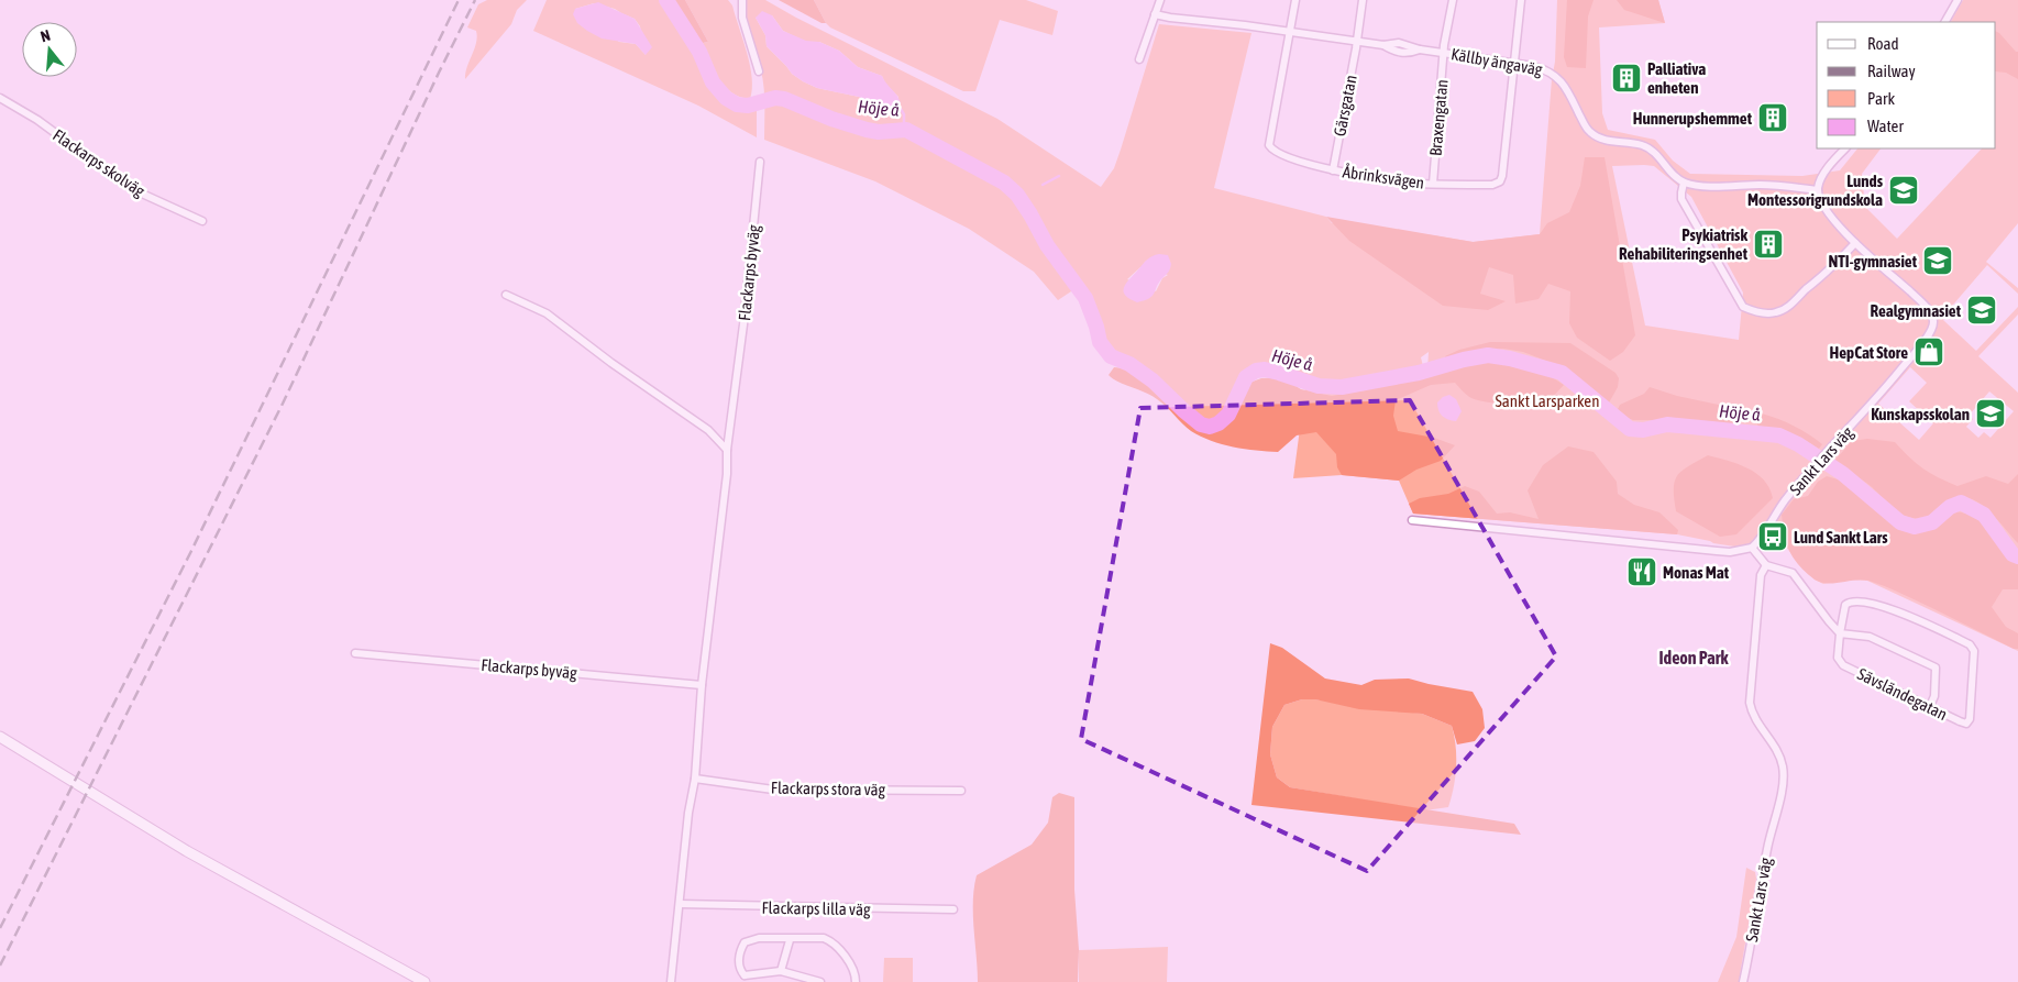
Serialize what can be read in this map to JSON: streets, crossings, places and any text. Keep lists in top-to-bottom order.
{
  "streets": {
    "street": [
      "Källby ängaväg",
      "Gärsgatan",
      "Braxengatan",
      "Flackarps skolväg",
      "Åbrinksvägen",
      "Flackarps byväg",
      "Sankt Lars väg",
      "Sävsländegatan",
      "Flackarps stora väg",
      "Flackarps lilla väg"
    ]
  },
  "crossings": [
    ["Källby ängaväg", "Gärsgatan"],
    ["Källby ängaväg", "Braxengatan"],
    ["Källby ängaväg", "Åbrinksvägen"],
    ["Gärsgatan", "Åbrinksvägen"],
    ["Braxengatan", "Åbrinksvägen"],
    ["Flackarps byväg", "Flackarps stora väg"],
    ["Flackarps byväg", "Flackarps lilla väg"]
  ],
  "districts": ["Ideon Park"],
  "water": ["Höje å"],
  "parks": ["Sankt Larsparken"],
  "places": {
    "building": ["Palliativa enheten", "Hunnerupshemmet", "Psykiatrisk Rehabiliteringsenhet"],
    "school or university": [
      "Lunds Montessorigrundskola",
      "NTI-gymnasiet",
      "Realgymnasiet",
      "Kunskapsskolan"
    ],
    "shop": ["HepCat Store"],
    "bus stop": ["Lund Sankt Lars"],
    "restaurant": ["Monas Mat"]
  },
  "legend": [
    "Road",
    "Railway",
    "Park",
    "Water"
  ],
  "north": "top"
}
